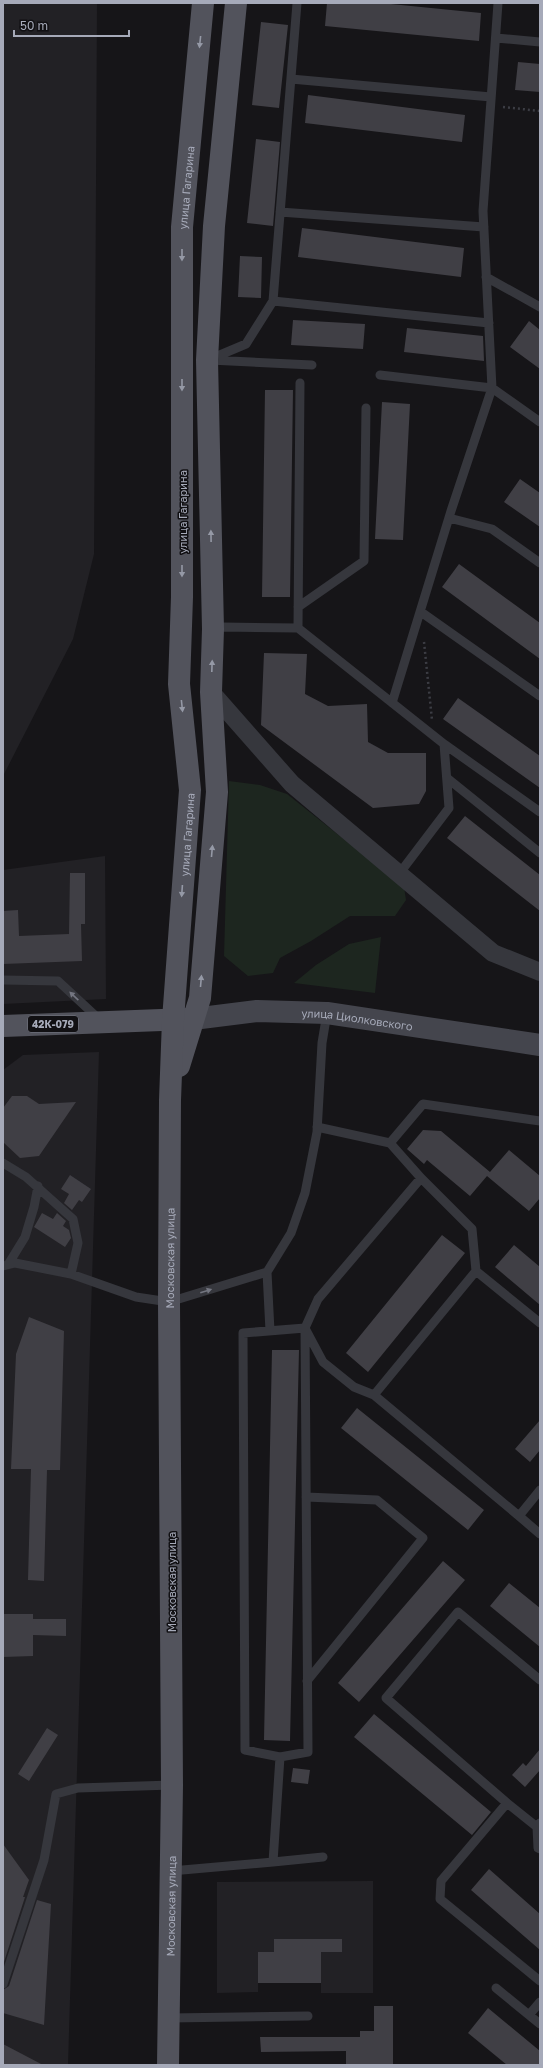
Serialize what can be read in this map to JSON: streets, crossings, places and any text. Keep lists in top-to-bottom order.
{
  "streets": {
    "main road": [
      "улица Гагарина",
      "улица Циолковского",
      "42К-079",
      "Московская улица"
    ]
  },
  "crossings": [
    ["улица Гагарина", "улица Циолковского"],
    ["улица Гагарина", "42К-079"],
    ["улица Гагарина", "Московская улица"],
    ["улица Циолковского", "42К-079"],
    ["улица Циолковского", "Московская улица"],
    ["42К-079", "Московская улица"]
  ],
  "scale_bar": "50 m"
}
